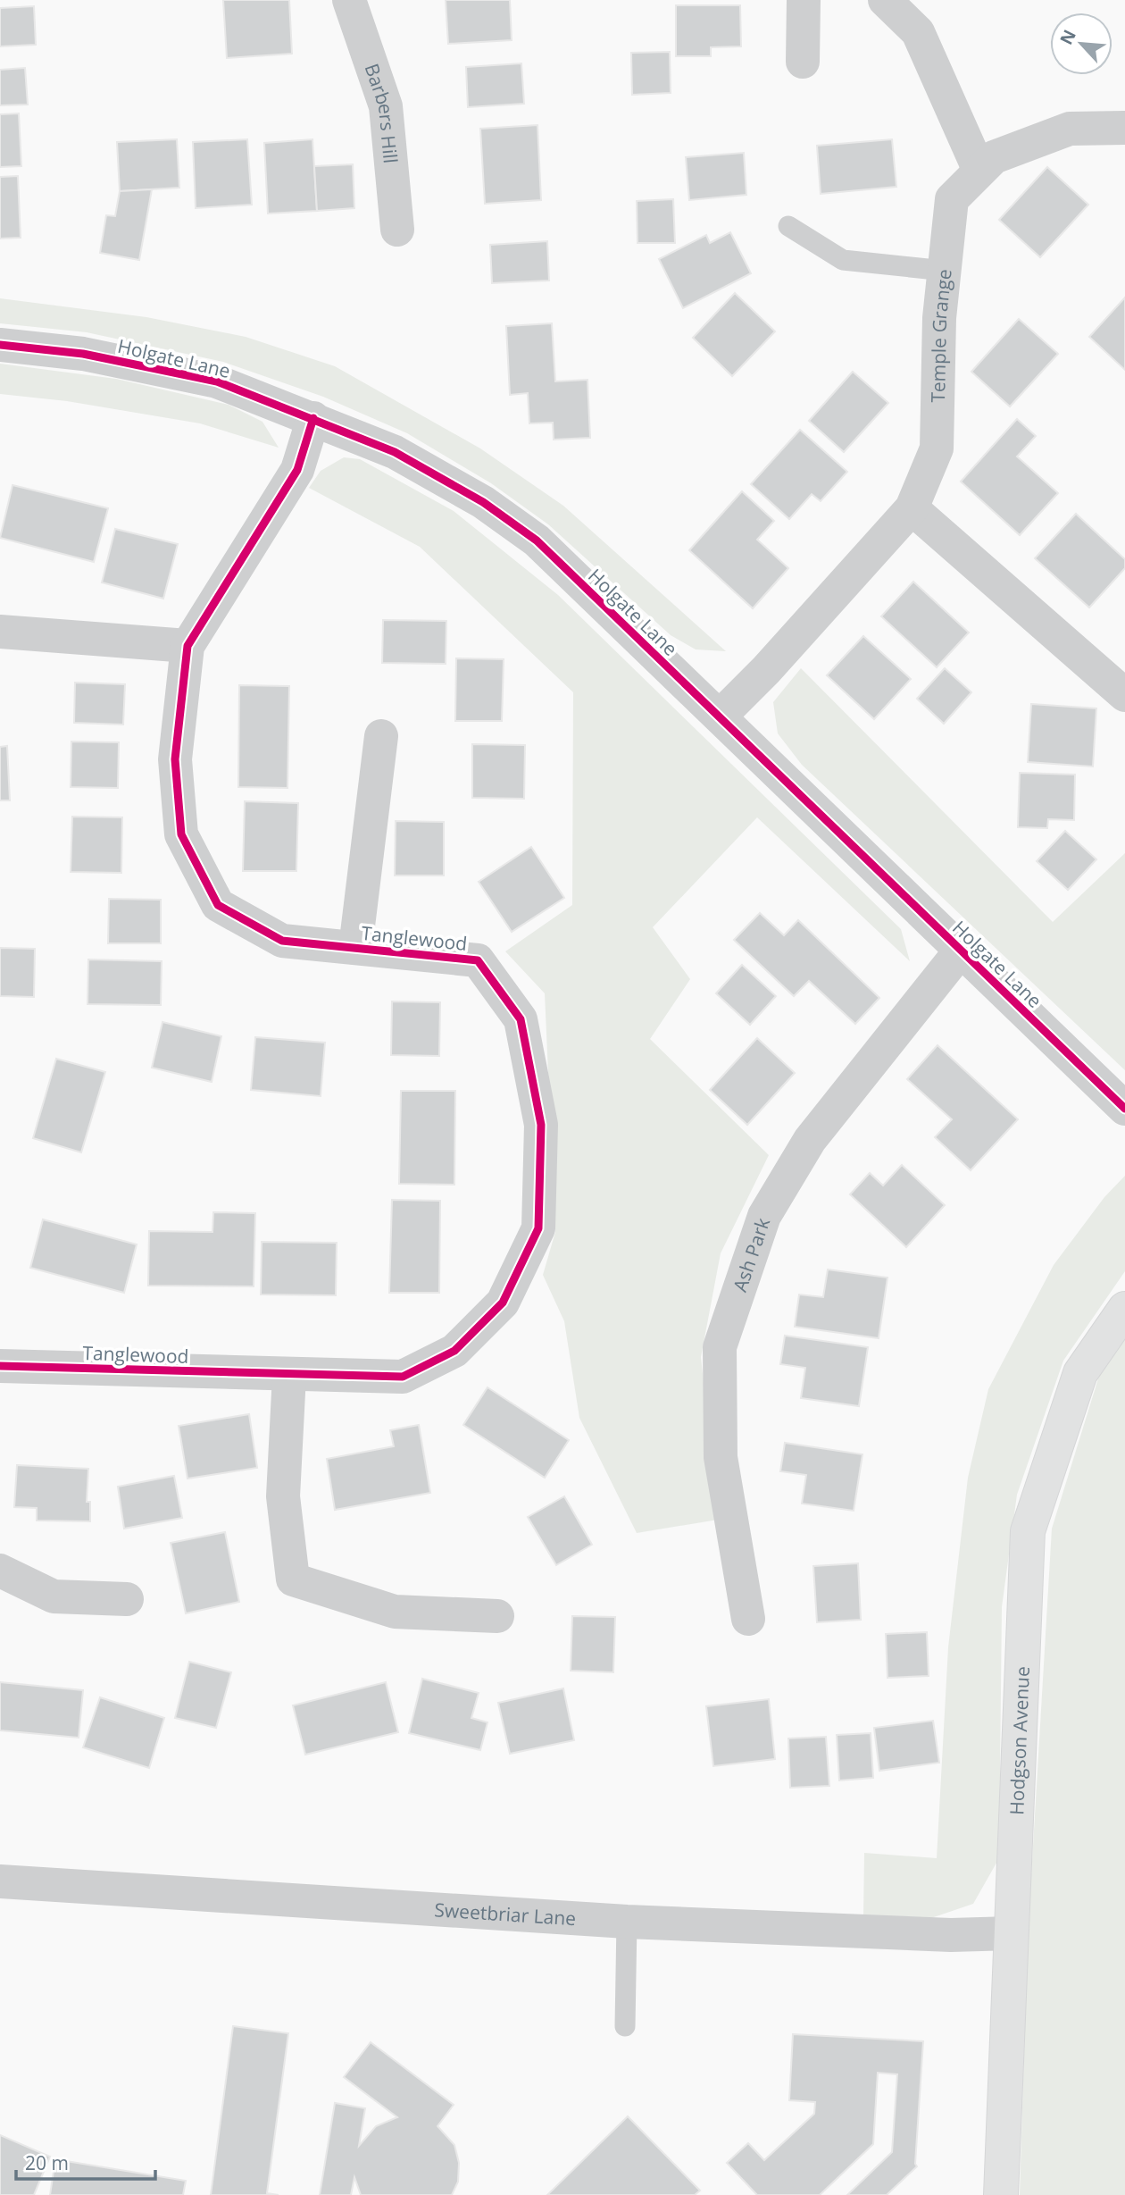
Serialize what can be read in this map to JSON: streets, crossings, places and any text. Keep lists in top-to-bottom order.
{
  "streets": {
    "street": [
      "Barbers Hill",
      "Temple Grange",
      "Holgate Lane",
      "Tanglewood",
      "Ash Park",
      "Hodgson Avenue",
      "Sweetbriar Lane"
    ]
  },
  "crossings": [
    ["Temple Grange", "Holgate Lane"],
    ["Holgate Lane", "Tanglewood"],
    ["Holgate Lane", "Ash Park"],
    ["Hodgson Avenue", "Sweetbriar Lane"]
  ],
  "scale_bar": "20 m",
  "north": "top left"
}
